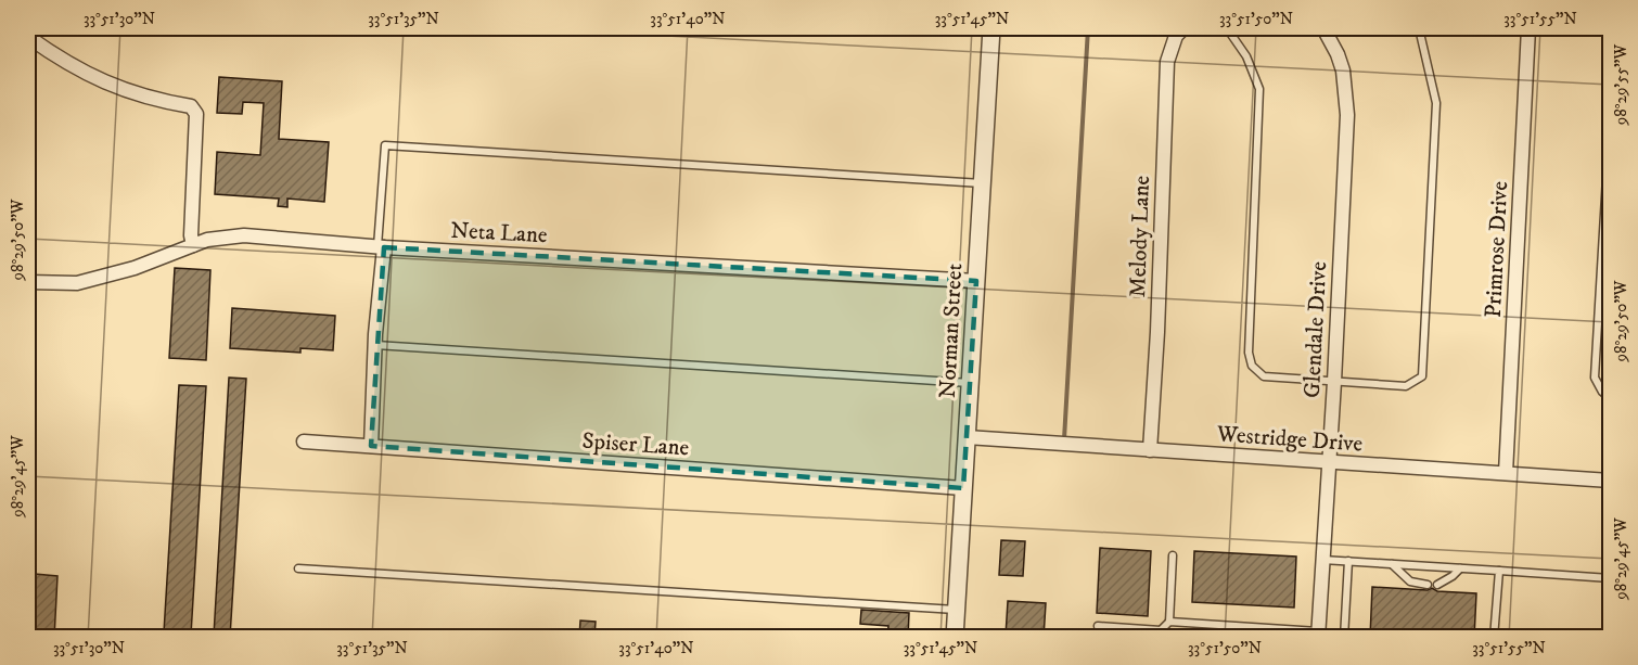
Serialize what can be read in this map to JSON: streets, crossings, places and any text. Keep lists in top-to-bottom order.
{
  "streets": {
    "street": [
      "Neta Lane",
      "Melody Lane",
      "Primrose Drive",
      "Glendale Drive",
      "Norman Street",
      "Westridge Drive",
      "Spiser Lane"
    ]
  },
  "crossings": [
    ["Neta Lane", "Norman Street"],
    ["Melody Lane", "Westridge Drive"],
    ["Primrose Drive", "Westridge Drive"],
    ["Glendale Drive", "Westridge Drive"],
    ["Norman Street", "Westridge Drive"],
    ["Norman Street", "Spiser Lane"]
  ],
  "coordinates": [
    "33°51'30\"N",
    "33°51'35\"N",
    "33°51'40\"N",
    "33°51'45\"N",
    "33°51'50\"N",
    "33°51'55\"N",
    "98°29'55\"W",
    "98°29'50\"W",
    "98°29'45\"W"
  ]
}
